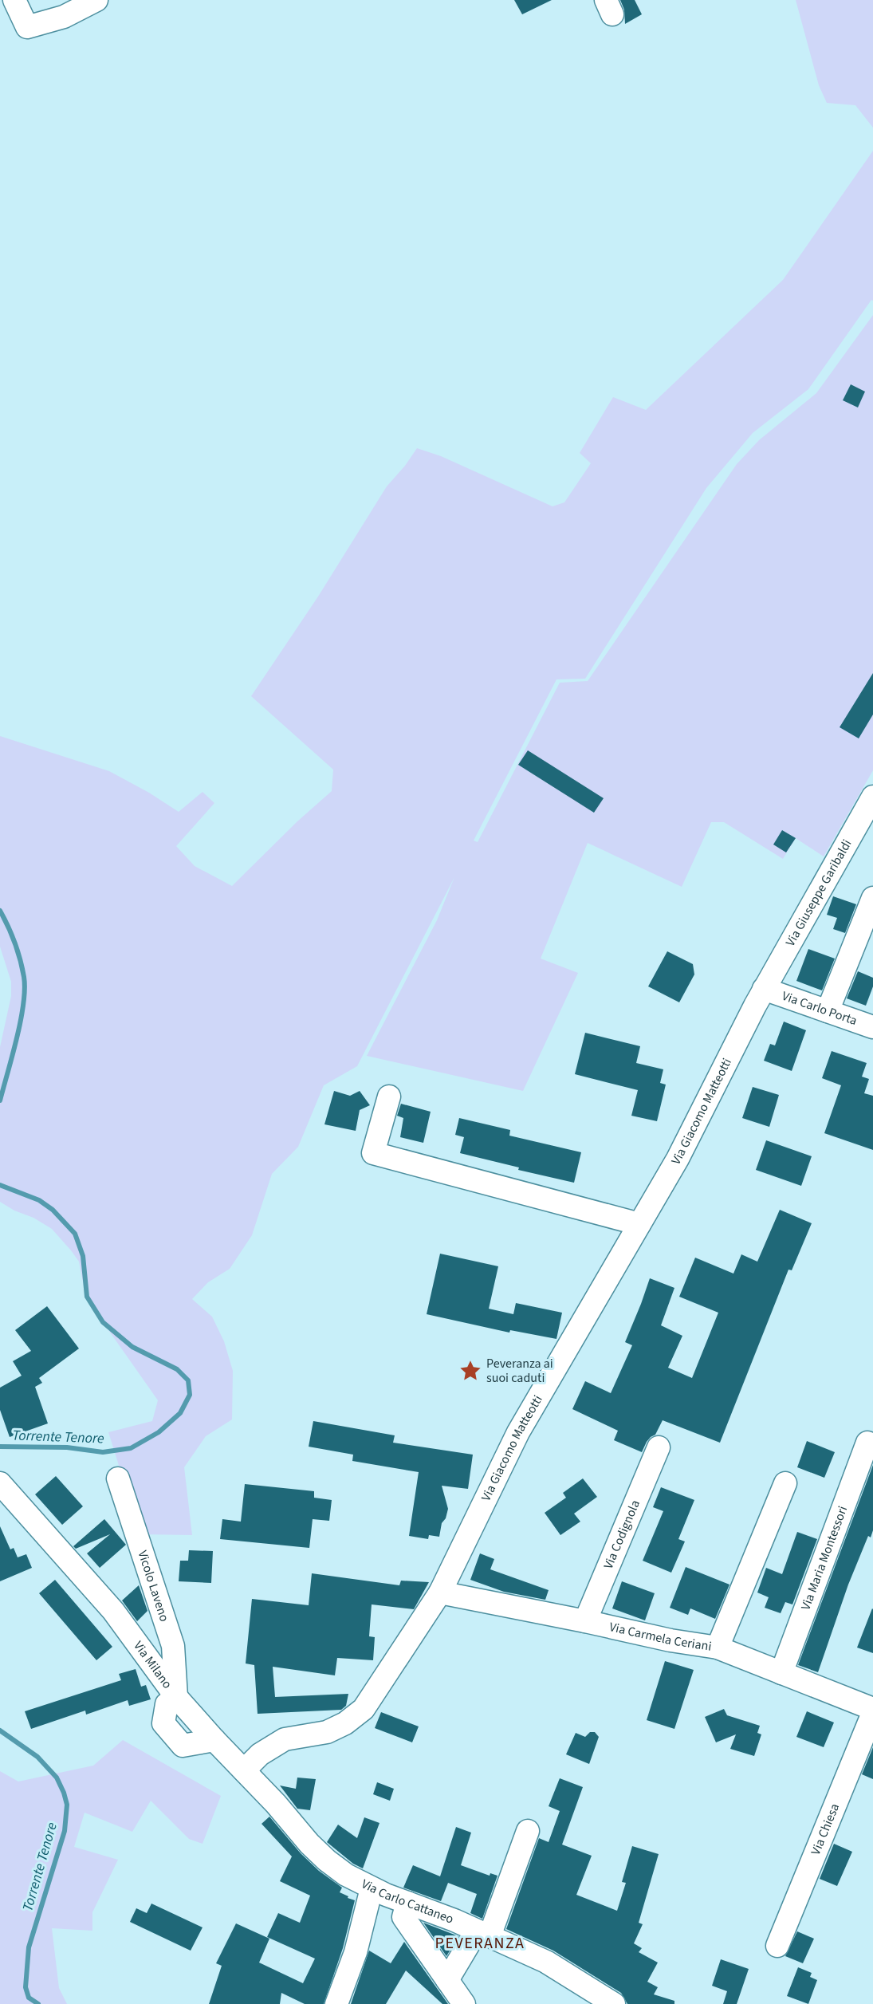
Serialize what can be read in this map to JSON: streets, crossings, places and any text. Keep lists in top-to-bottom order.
{
  "streets": {
    "street": [
      "Via Giuseppe Garibaldi",
      "Via Carlo Porta",
      "Via Giacomo Matteotti",
      "Via Codignola",
      "Via Maria Montessori",
      "Vicolo Laveno",
      "Via Carmela Ceriani",
      "Via Milano",
      "Via Chiesa",
      "Via Carlo Cattaneo"
    ]
  },
  "crossings": [
    ["Via Giuseppe Garibaldi", "Via Carlo Porta"],
    ["Via Giuseppe Garibaldi", "Via Giacomo Matteotti"],
    ["Via Carlo Porta", "Via Giacomo Matteotti"],
    ["Via Giacomo Matteotti", "Via Carmela Ceriani"],
    ["Via Giacomo Matteotti", "Via Milano"],
    ["Via Codignola", "Via Carmela Ceriani"],
    ["Via Maria Montessori", "Via Carmela Ceriani"],
    ["Vicolo Laveno", "Via Milano"],
    ["Via Milano", "Via Carlo Cattaneo"]
  ],
  "districts": ["PEVERANZA"],
  "water": ["Torrente Tenore"],
  "places": {
    "place": ["Peveranza ai suoi caduti"]
  }
}
